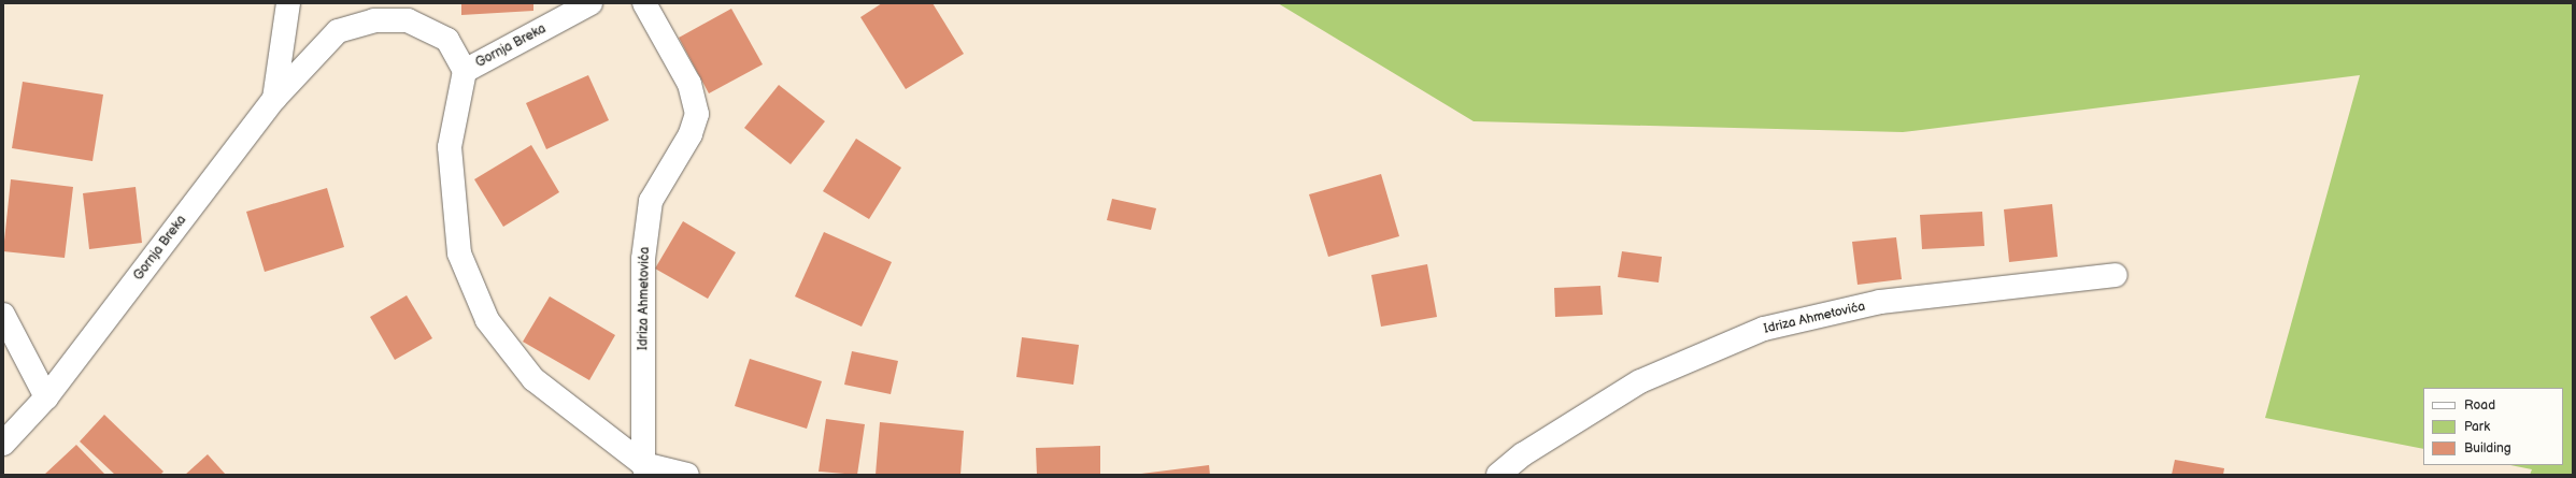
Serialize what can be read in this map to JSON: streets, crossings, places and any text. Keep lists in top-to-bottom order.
{
  "streets": {
    "street": ["Gornja Breka", "Idriza Ahmetovića"]
  },
  "legend": ["Road", "Park", "Building"]
}
